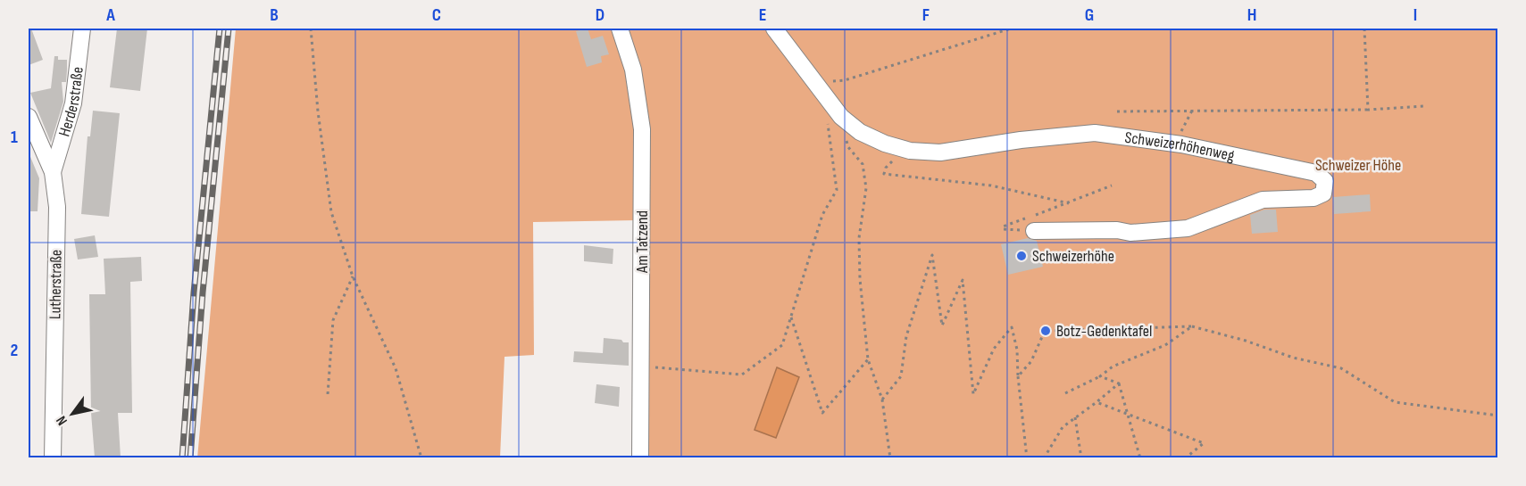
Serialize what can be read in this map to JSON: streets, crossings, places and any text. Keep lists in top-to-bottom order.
{
  "streets": {
    "street": [
      "Herderstraße",
      "Schweizerhöhenweg",
      "Am Tatzend",
      "Lutherstraße"
    ]
  },
  "crossings": [
    ["Herderstraße", "Lutherstraße"]
  ],
  "parks": ["Schweizer Höhe"],
  "places": ["Schweizerhöhe", "Botz-Gedenktafel"],
  "north": "bottom left",
  "grid": {
    "columns": [
      "A",
      "B",
      "C",
      "D",
      "E",
      "F",
      "G",
      "H",
      "I"
    ],
    "rows": ["1", "2"]
  }
}
